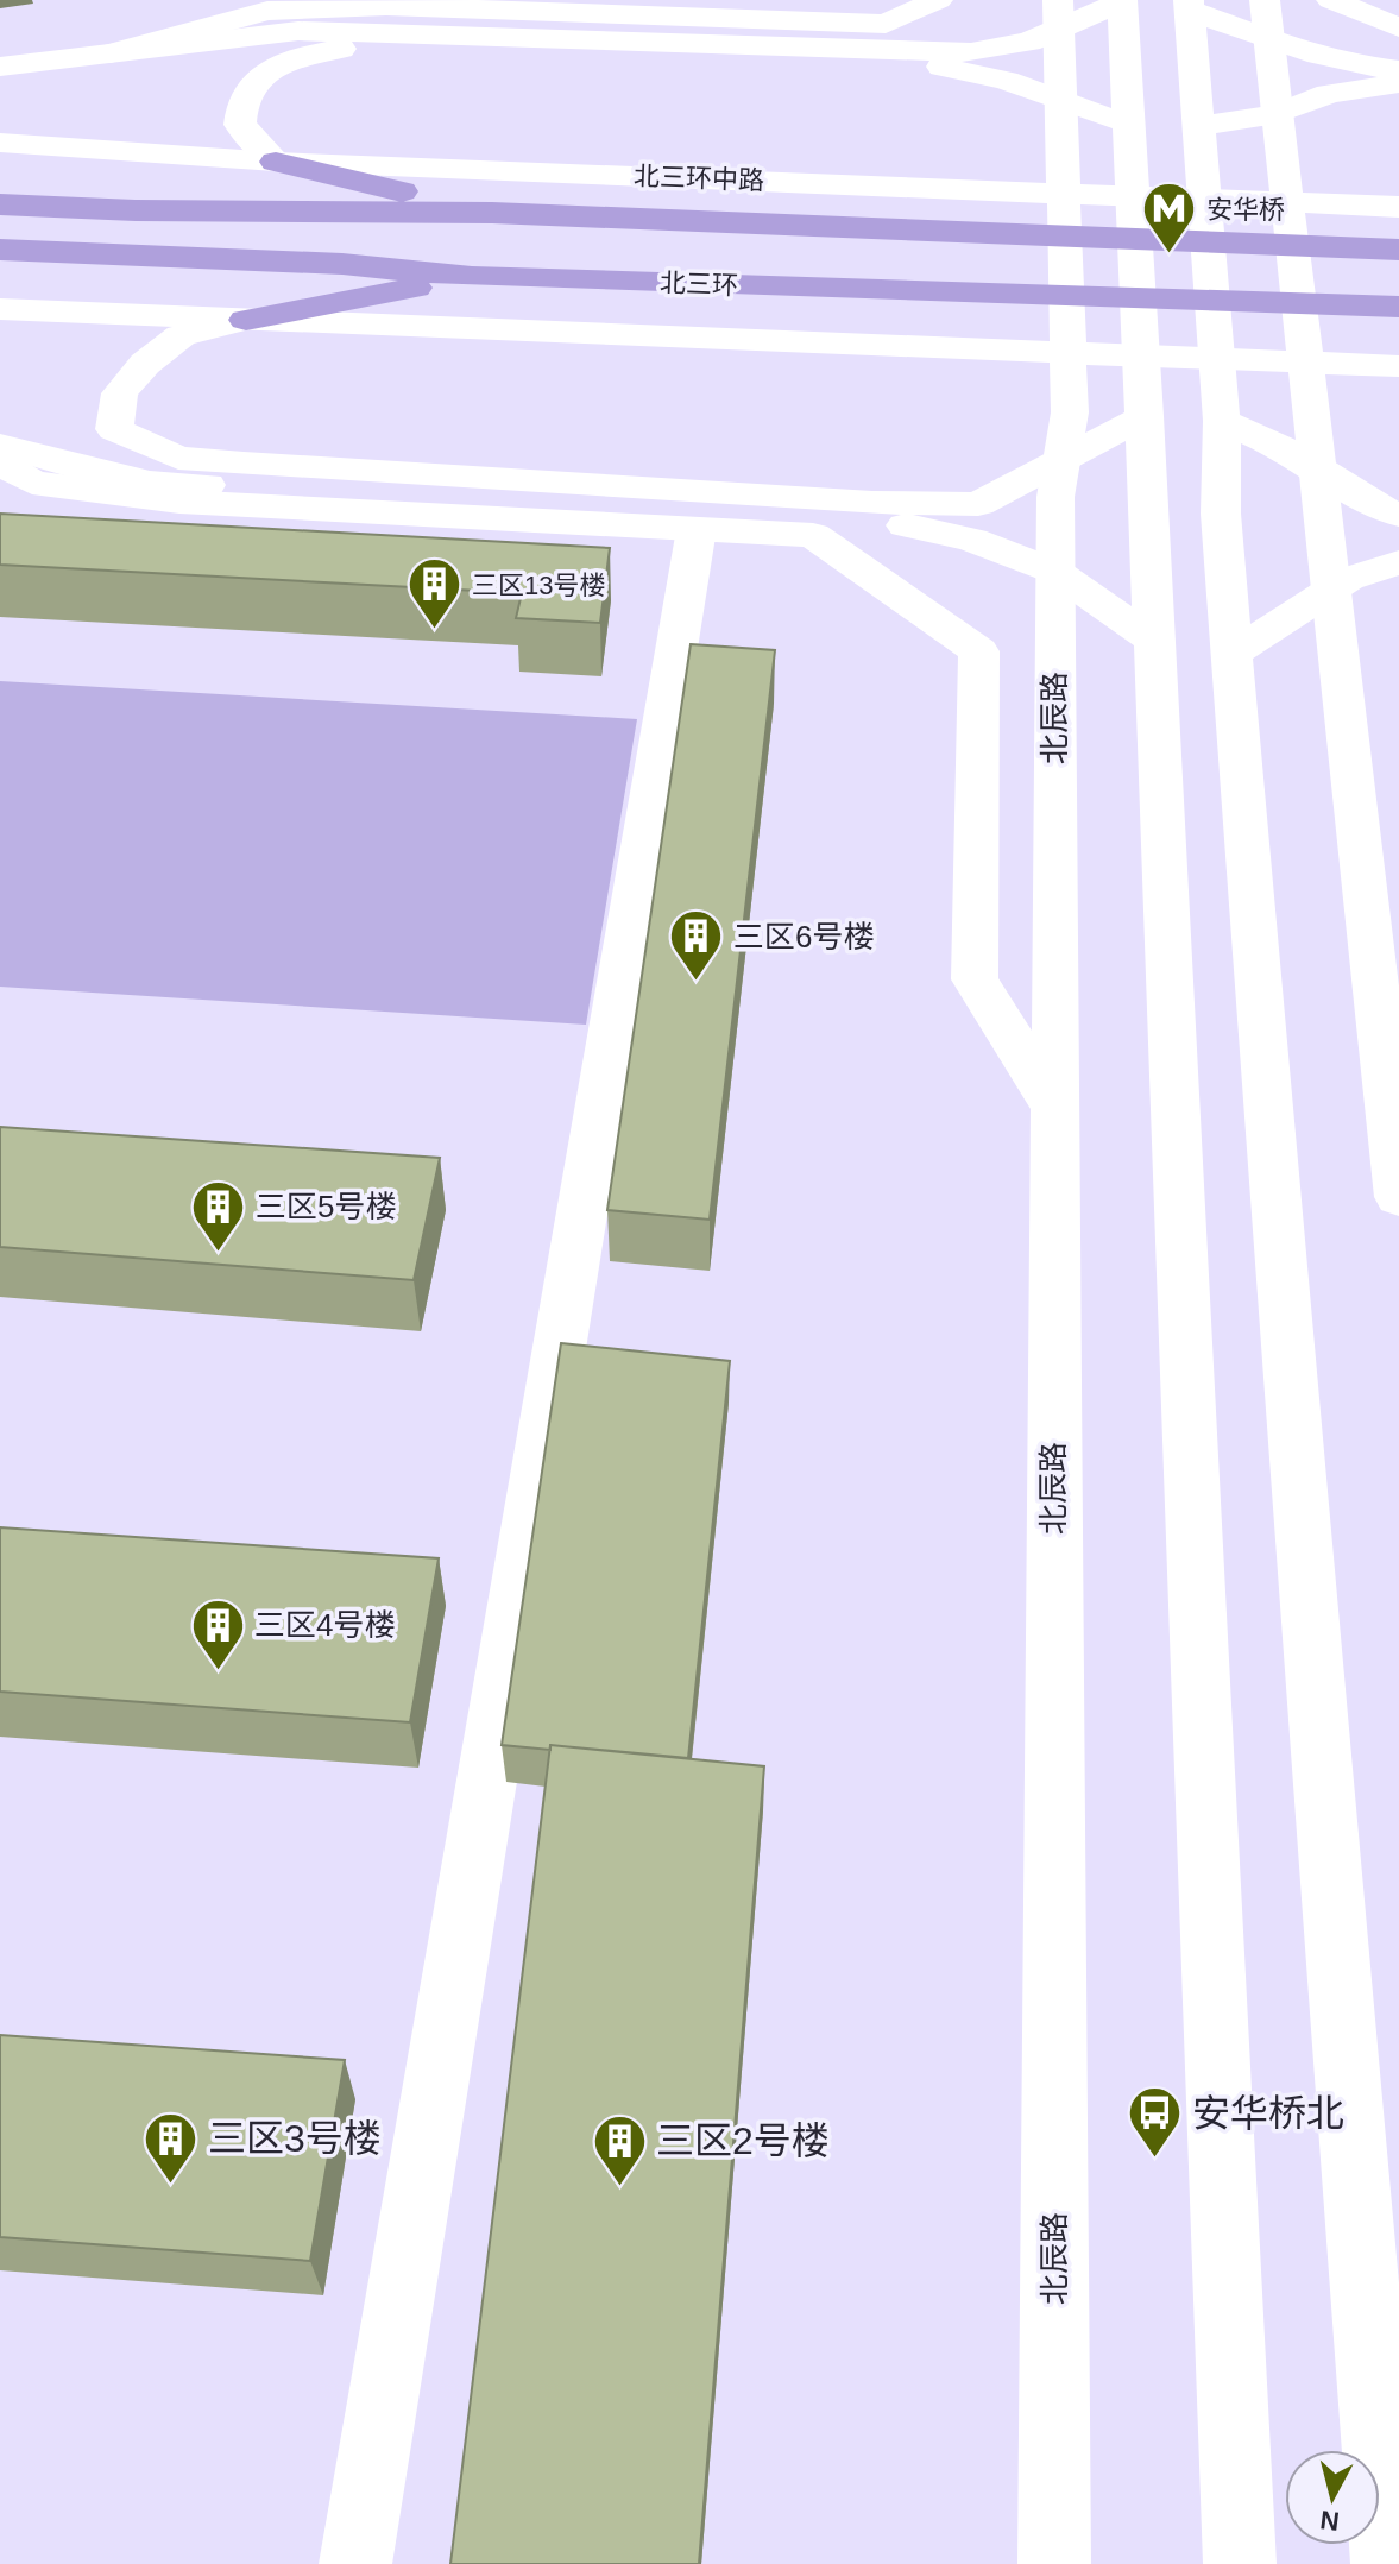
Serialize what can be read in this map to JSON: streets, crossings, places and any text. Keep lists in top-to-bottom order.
{
  "streets": {
    "highway": ["北三环"],
    "street": ["北三环中路", "北辰路"]
  },
  "places": {
    "metro station": ["安华桥"],
    "building": [
      "三区13号楼",
      "三区6号楼",
      "三区5号楼",
      "三区4号楼",
      "三区3号楼",
      "三区2号楼"
    ],
    "bus stop": ["安华桥北"]
  },
  "north": "bottom"
}
